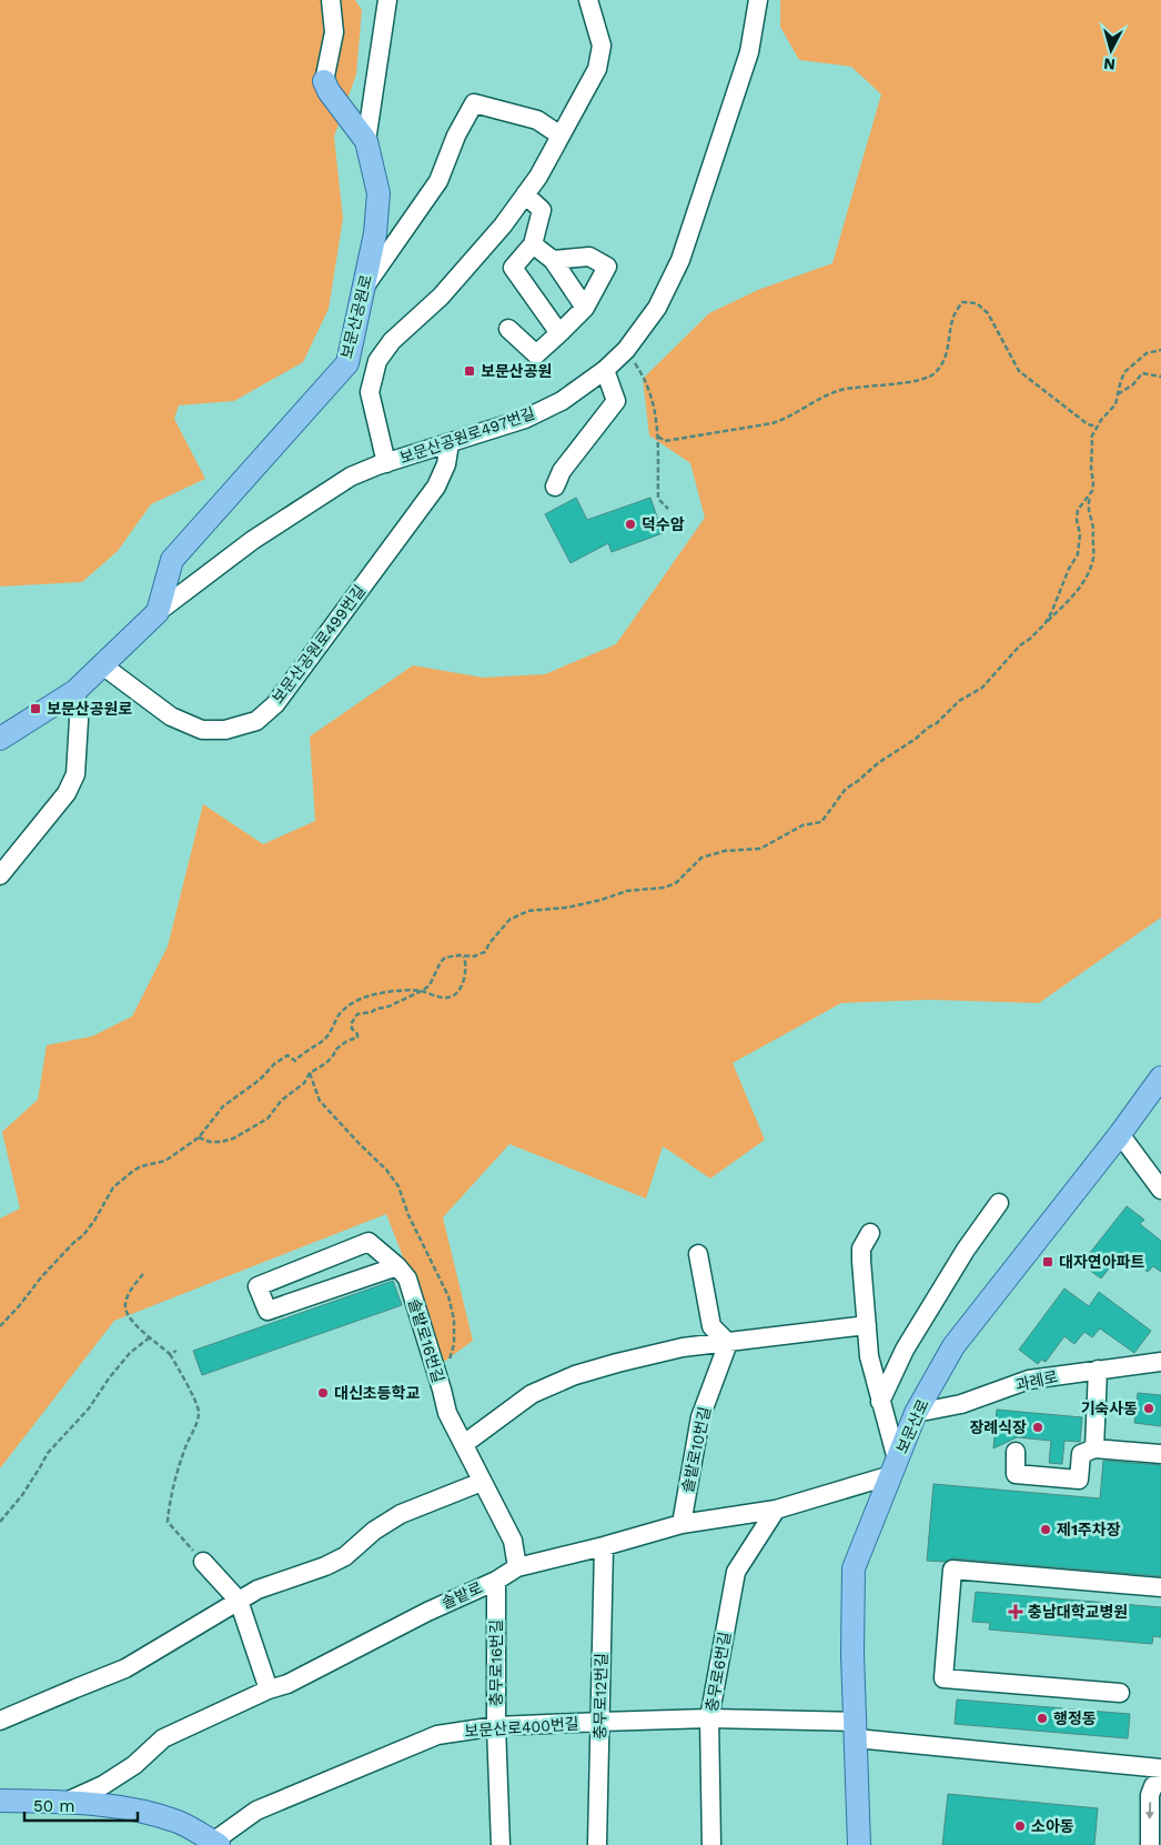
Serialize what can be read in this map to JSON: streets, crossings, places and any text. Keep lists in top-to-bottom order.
{
  "streets": {
    "main road": ["보문산공원로", "보문산로"],
    "street": [
      "보문산공원로497번길",
      "보문산공원로499번길",
      "솔밭로16번길",
      "과례로",
      "솔밭로10번길",
      "솔밭로",
      "충무로16번길",
      "충무로6번길",
      "충무로12번길",
      "보문산로400번길"
    ]
  },
  "crossings": [
    ["보문산공원로", "보문산공원로497번길"],
    ["보문산공원로497번길", "보문산공원로499번길"],
    ["솔밭로16번길", "솔밭로"],
    ["과례로", "보문산로"],
    ["보문산로", "솔밭로"],
    ["보문산로", "보문산로400번길"],
    ["솔밭로10번길", "솔밭로"],
    ["솔밭로", "충무로16번길"],
    ["솔밭로", "충무로6번길"],
    ["솔밭로", "충무로12번길"],
    ["충무로16번길", "보문산로400번길"],
    ["충무로6번길", "보문산로400번길"],
    ["충무로12번길", "보문산로400번길"]
  ],
  "places": {
    "transit": ["보문산공원", "보문산공원로", "대자연아파트"],
    "other": [
      "덕수암",
      "대신초등학교",
      "기숙사동",
      "장례식장",
      "제1주차장",
      "행정동",
      "소아동"
    ],
    "health": ["충남대학교병원"]
  },
  "scale_bar": "50 m",
  "north": "bottom"
}
